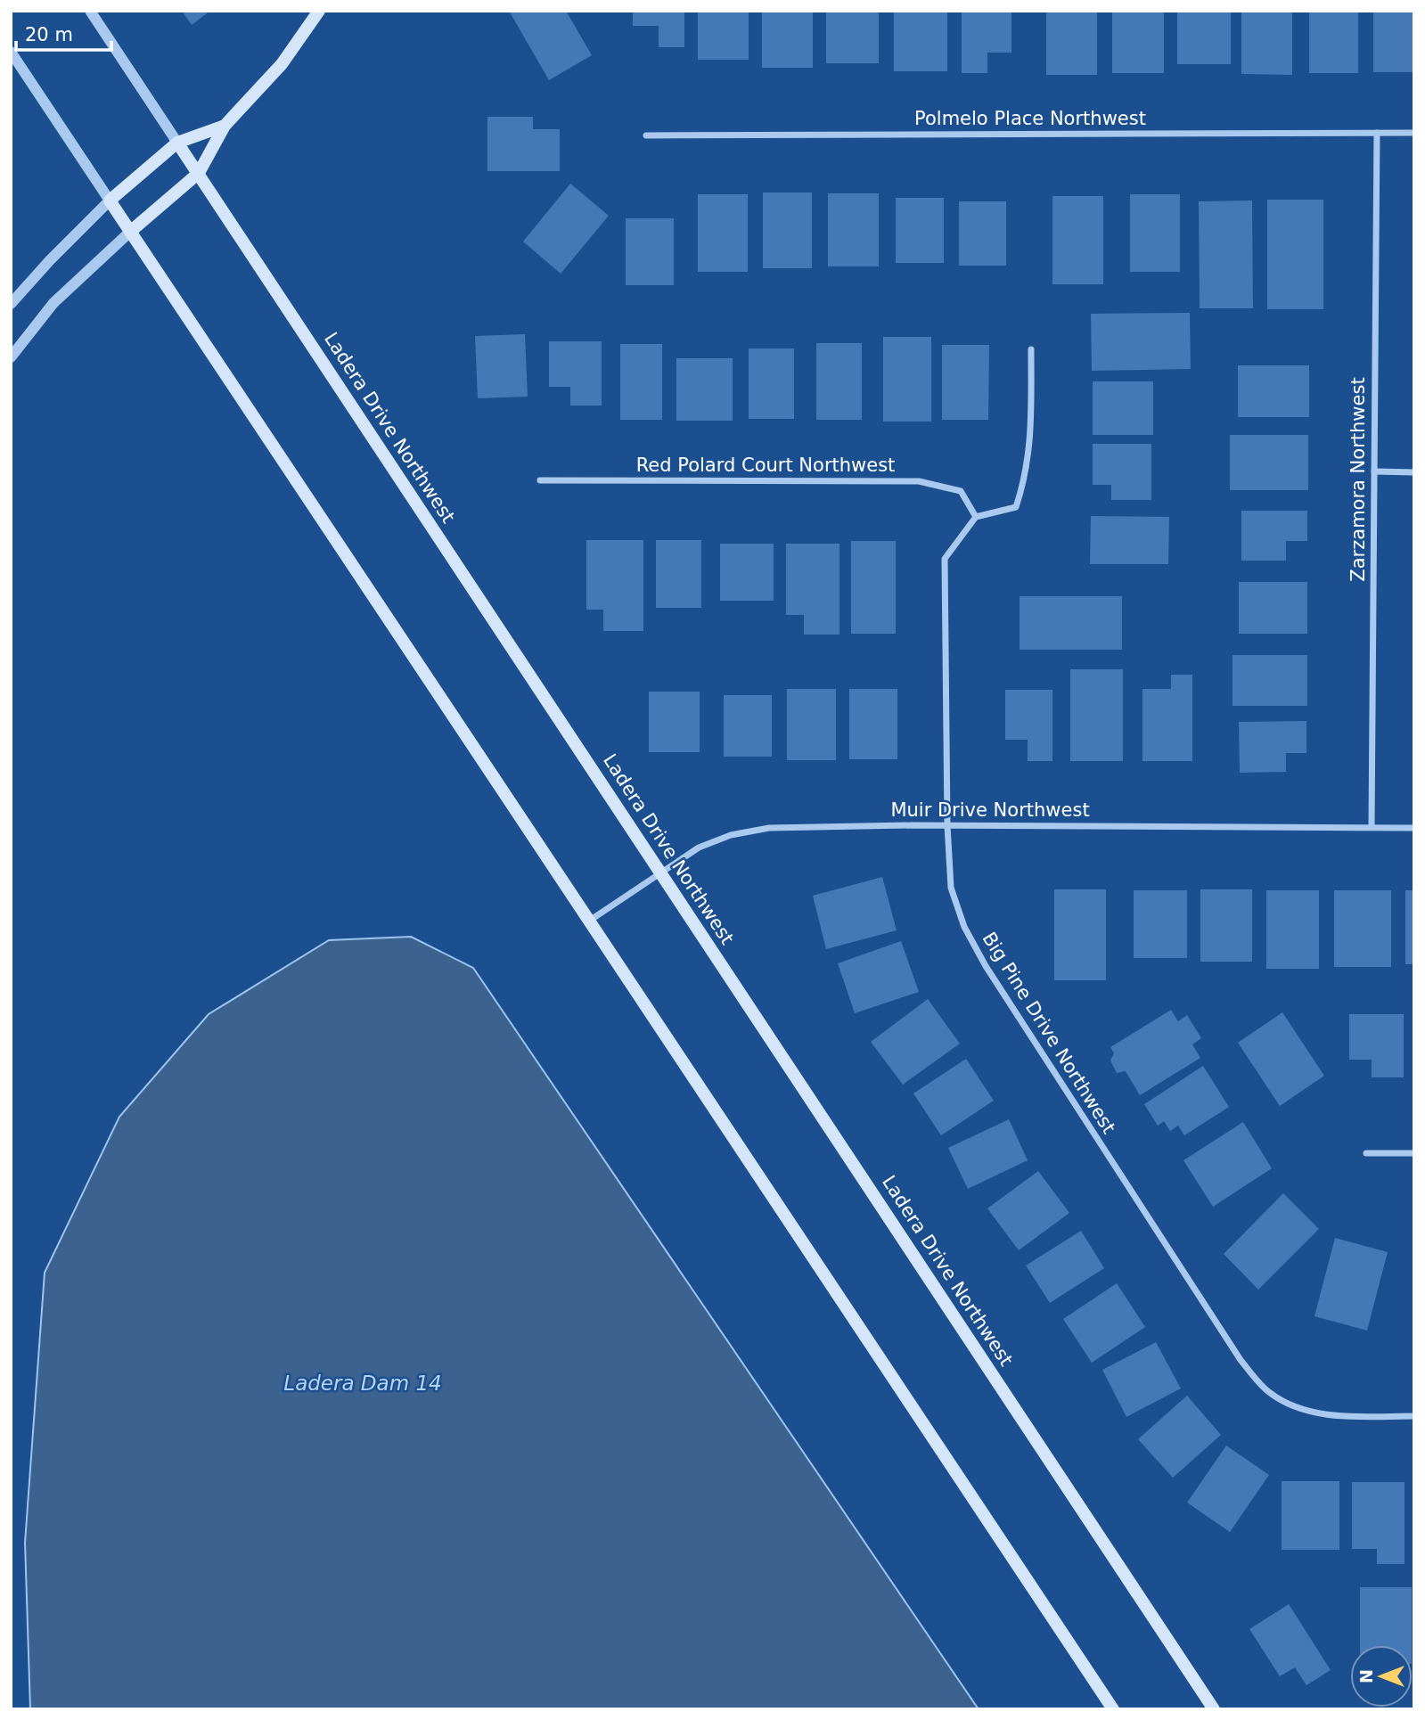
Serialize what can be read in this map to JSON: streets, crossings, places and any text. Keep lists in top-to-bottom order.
{
  "streets": {
    "main road": ["Ladera Drive Northwest"],
    "street": [
      "Polmelo Place Northwest",
      "Red Polard Court Northwest",
      "Zarzamora Northwest",
      "Muir Drive Northwest",
      "Big Pine Drive Northwest"
    ]
  },
  "crossings": [
    ["Polmelo Place Northwest", "Zarzamora Northwest"],
    ["Ladera Drive Northwest", "Muir Drive Northwest"],
    ["Red Polard Court Northwest", "Big Pine Drive Northwest"],
    ["Zarzamora Northwest", "Muir Drive Northwest"],
    ["Muir Drive Northwest", "Big Pine Drive Northwest"]
  ],
  "water": ["Ladera Dam 14"],
  "scale_bar": "20 m",
  "north": "left"
}
